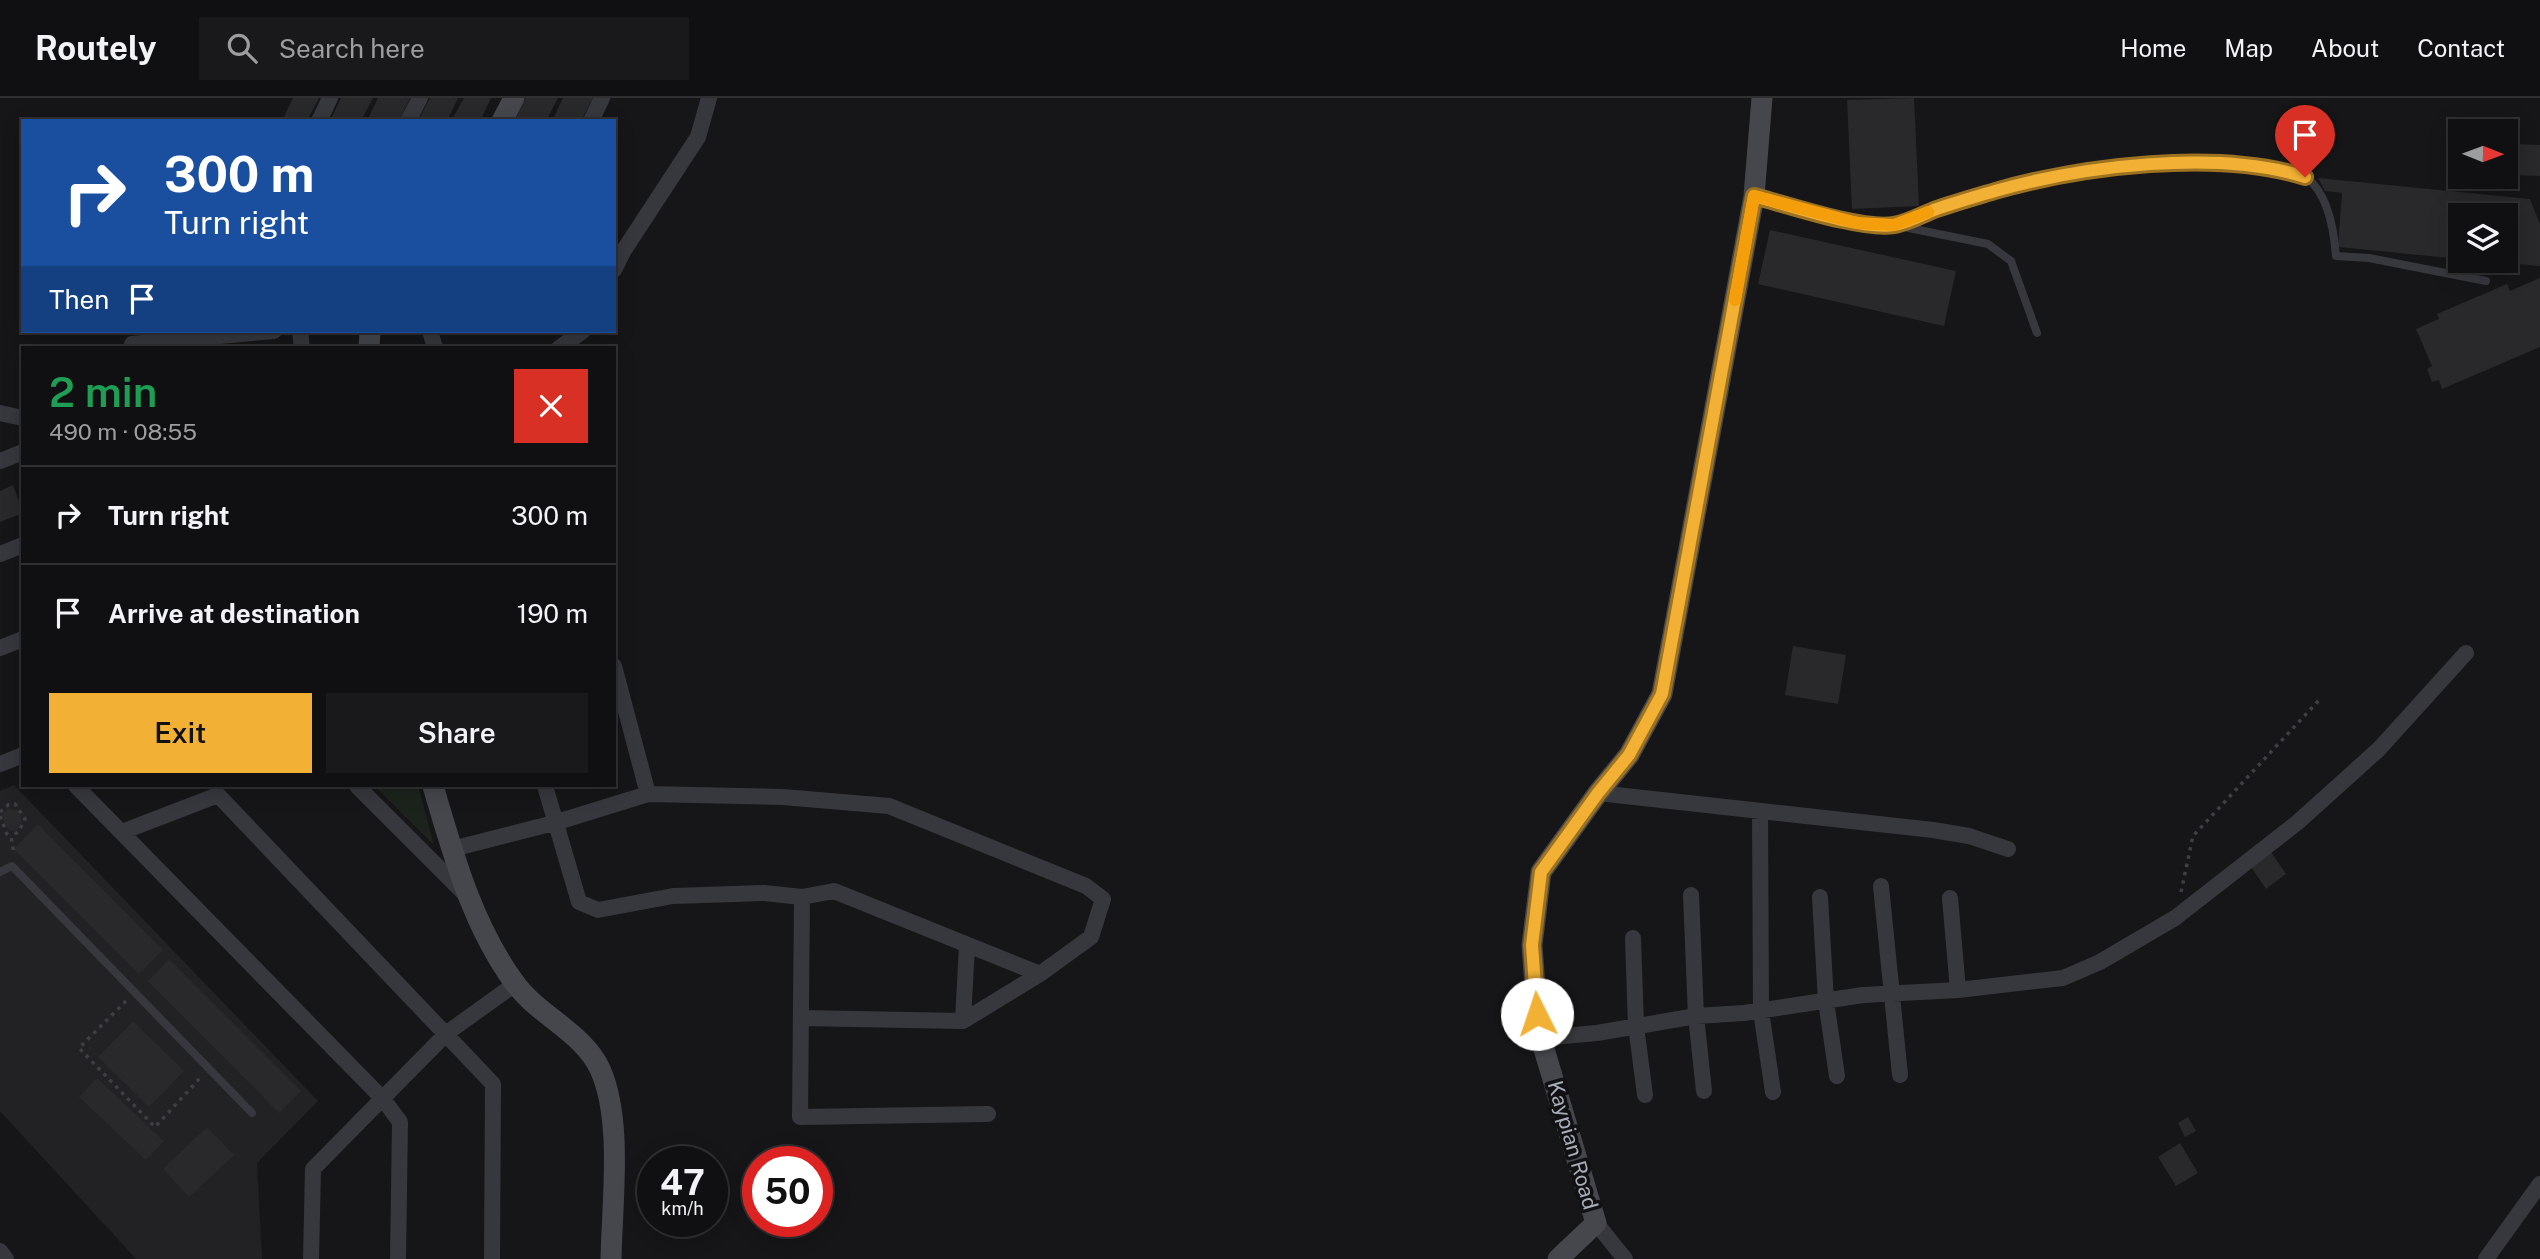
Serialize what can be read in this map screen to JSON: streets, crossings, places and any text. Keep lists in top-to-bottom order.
{
  "streets": {
    "main road": ["Kaypian Road"]
  },
  "north": "right",
  "page": {
    "header": "Routely",
    "search": "Search here",
    "nav": [
      "Home",
      "Map",
      "About",
      "Contact"
    ],
    "turn": ["300 m", "Turn right"],
    "then": "Then",
    "heading": ["2 min", "490 m · 08:55"],
    "list": [
      {
        "name": "Turn right",
        "value": "300 m"
      },
      {
        "name": "Arrive at destination",
        "value": "190 m"
      }
    ],
    "buttons": ["Exit", "Share"],
    "speed": "47 km/h",
    "limit": "50"
  }
}
